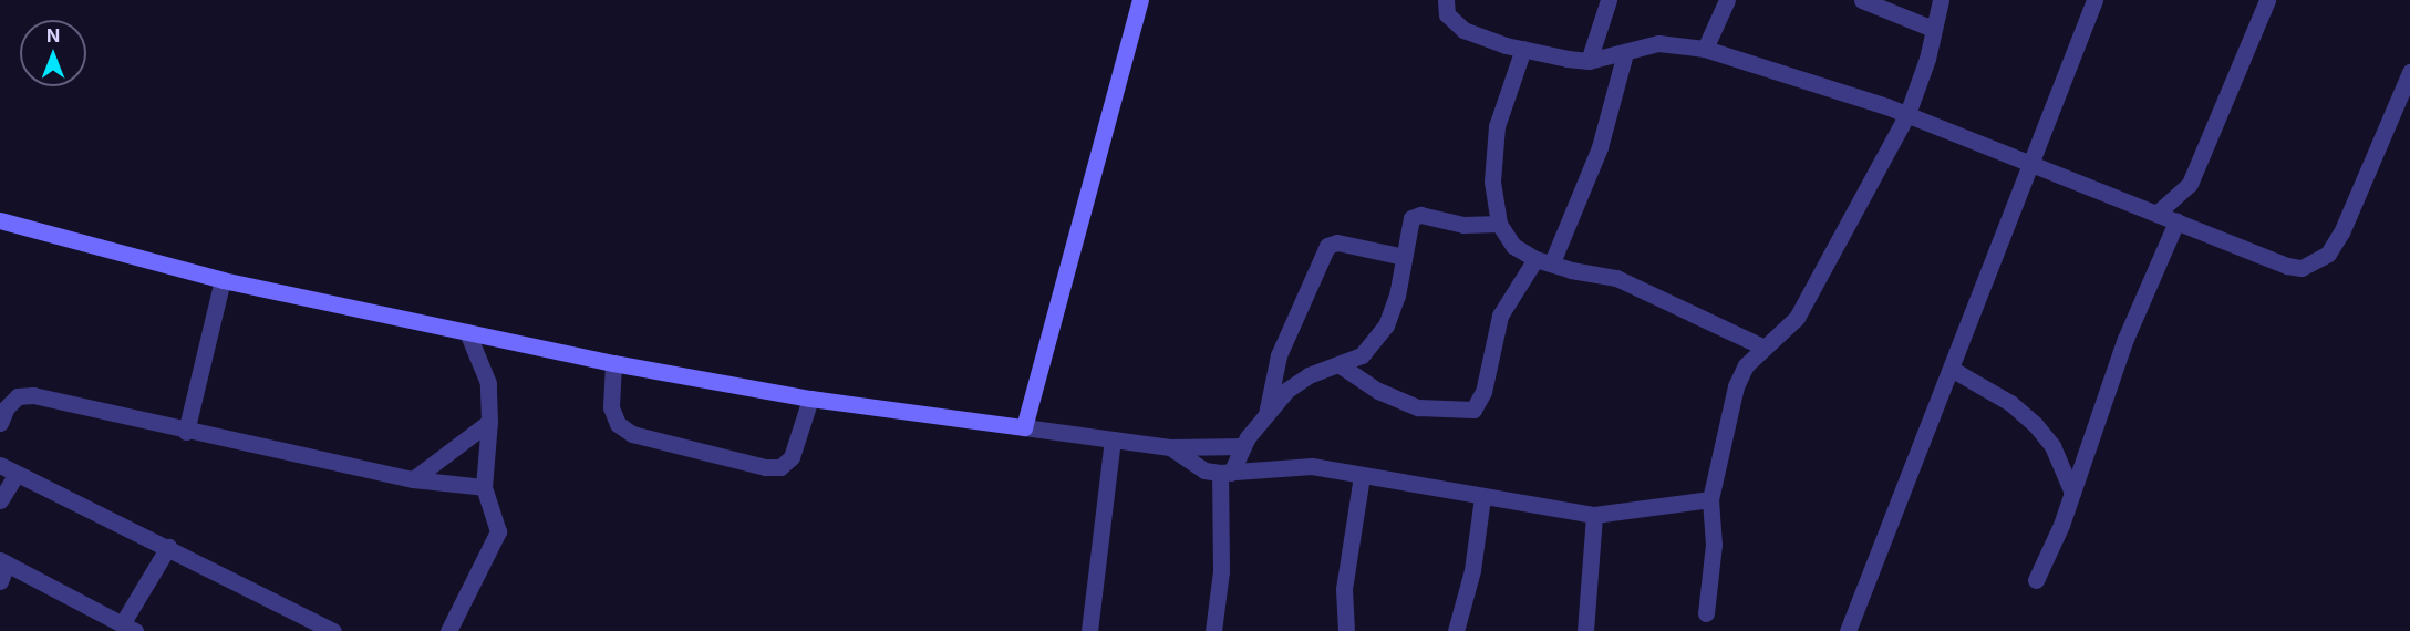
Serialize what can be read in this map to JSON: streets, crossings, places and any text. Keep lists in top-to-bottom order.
{
  "north": "top"
}
